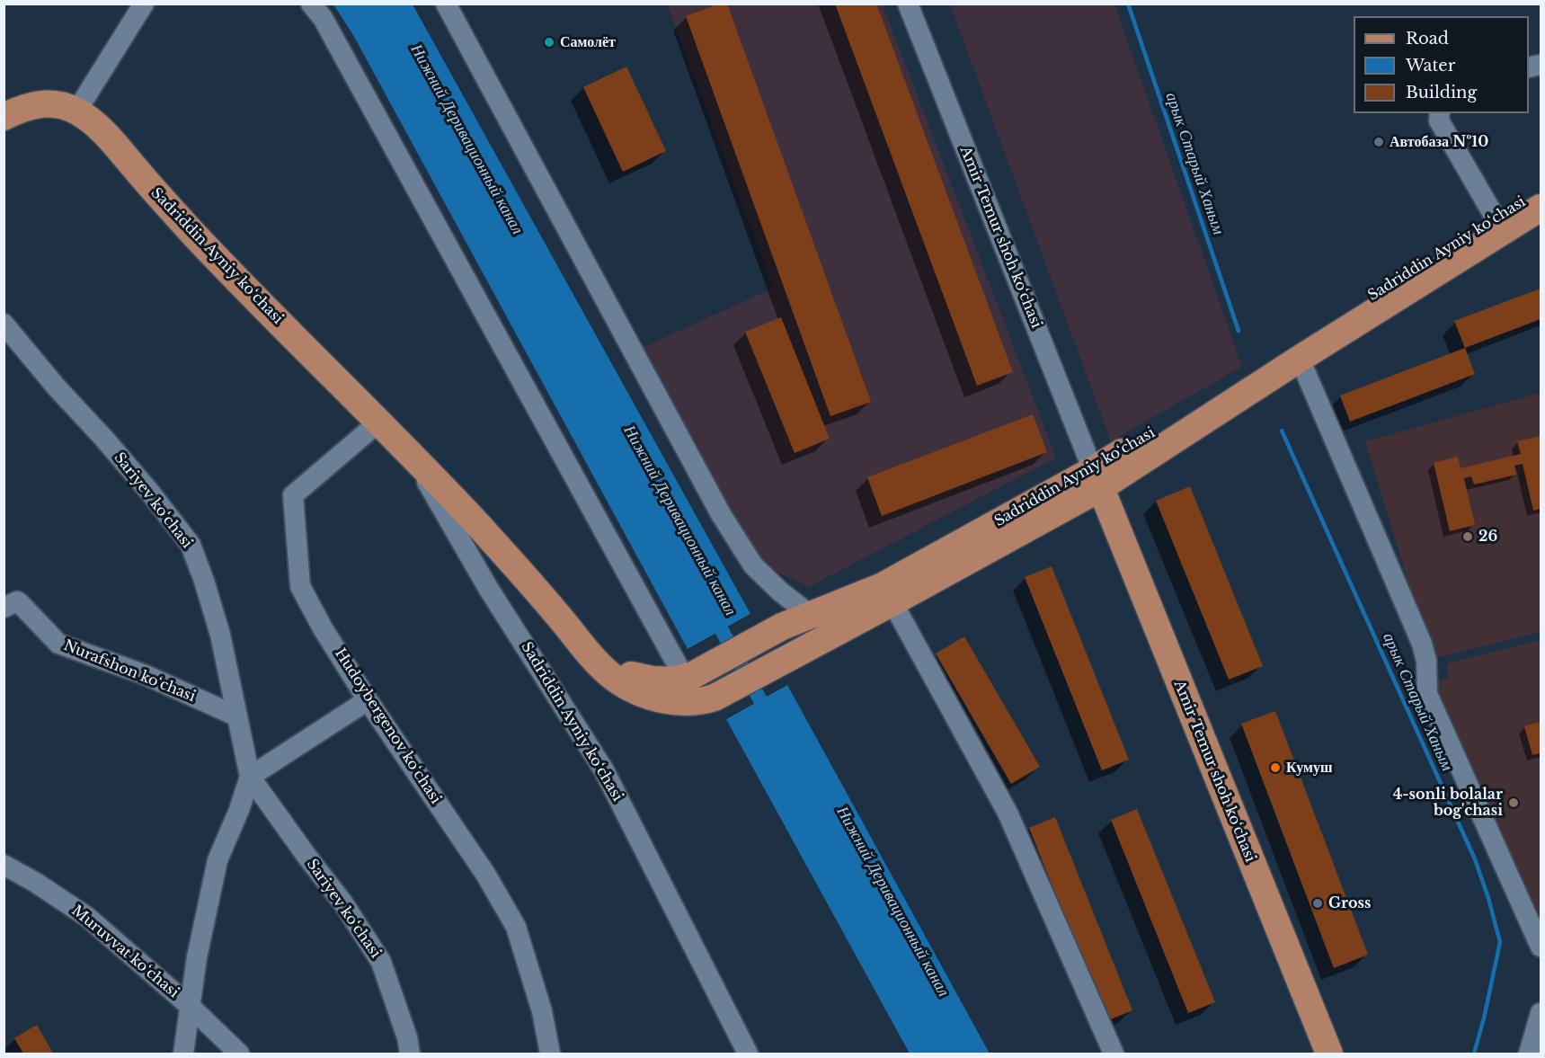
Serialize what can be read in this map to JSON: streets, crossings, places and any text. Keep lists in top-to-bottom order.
{
  "streets": {
    "main road": ["Amir Temur shoh ko‘chasi", "Sadriddin Ayniy ko‘chasi"],
    "street": [
      "Sariyev ko‘chasi",
      "Nurafshon ko‘chasi",
      "Hudoybergenov ko‘chasi",
      "Muruvvat ko‘chasi"
    ]
  },
  "crossings": [
    ["Amir Temur shoh ko‘chasi", "Sadriddin Ayniy ko‘chasi"],
    ["Sadriddin Ayniy ko‘chasi", "Hudoybergenov ko‘chasi"],
    ["Sariyev ko‘chasi", "Nurafshon ko‘chasi"]
  ],
  "water": ["Нижний Деривационный канал", "арык Старый Ханым"],
  "places": [
    "Самолёт",
    "Автобаза №10",
    "26",
    "Кумуш",
    "4-sonli bolalar bog'chasi",
    "Gross"
  ],
  "legend": ["Road", "Water", "Building"]
}
